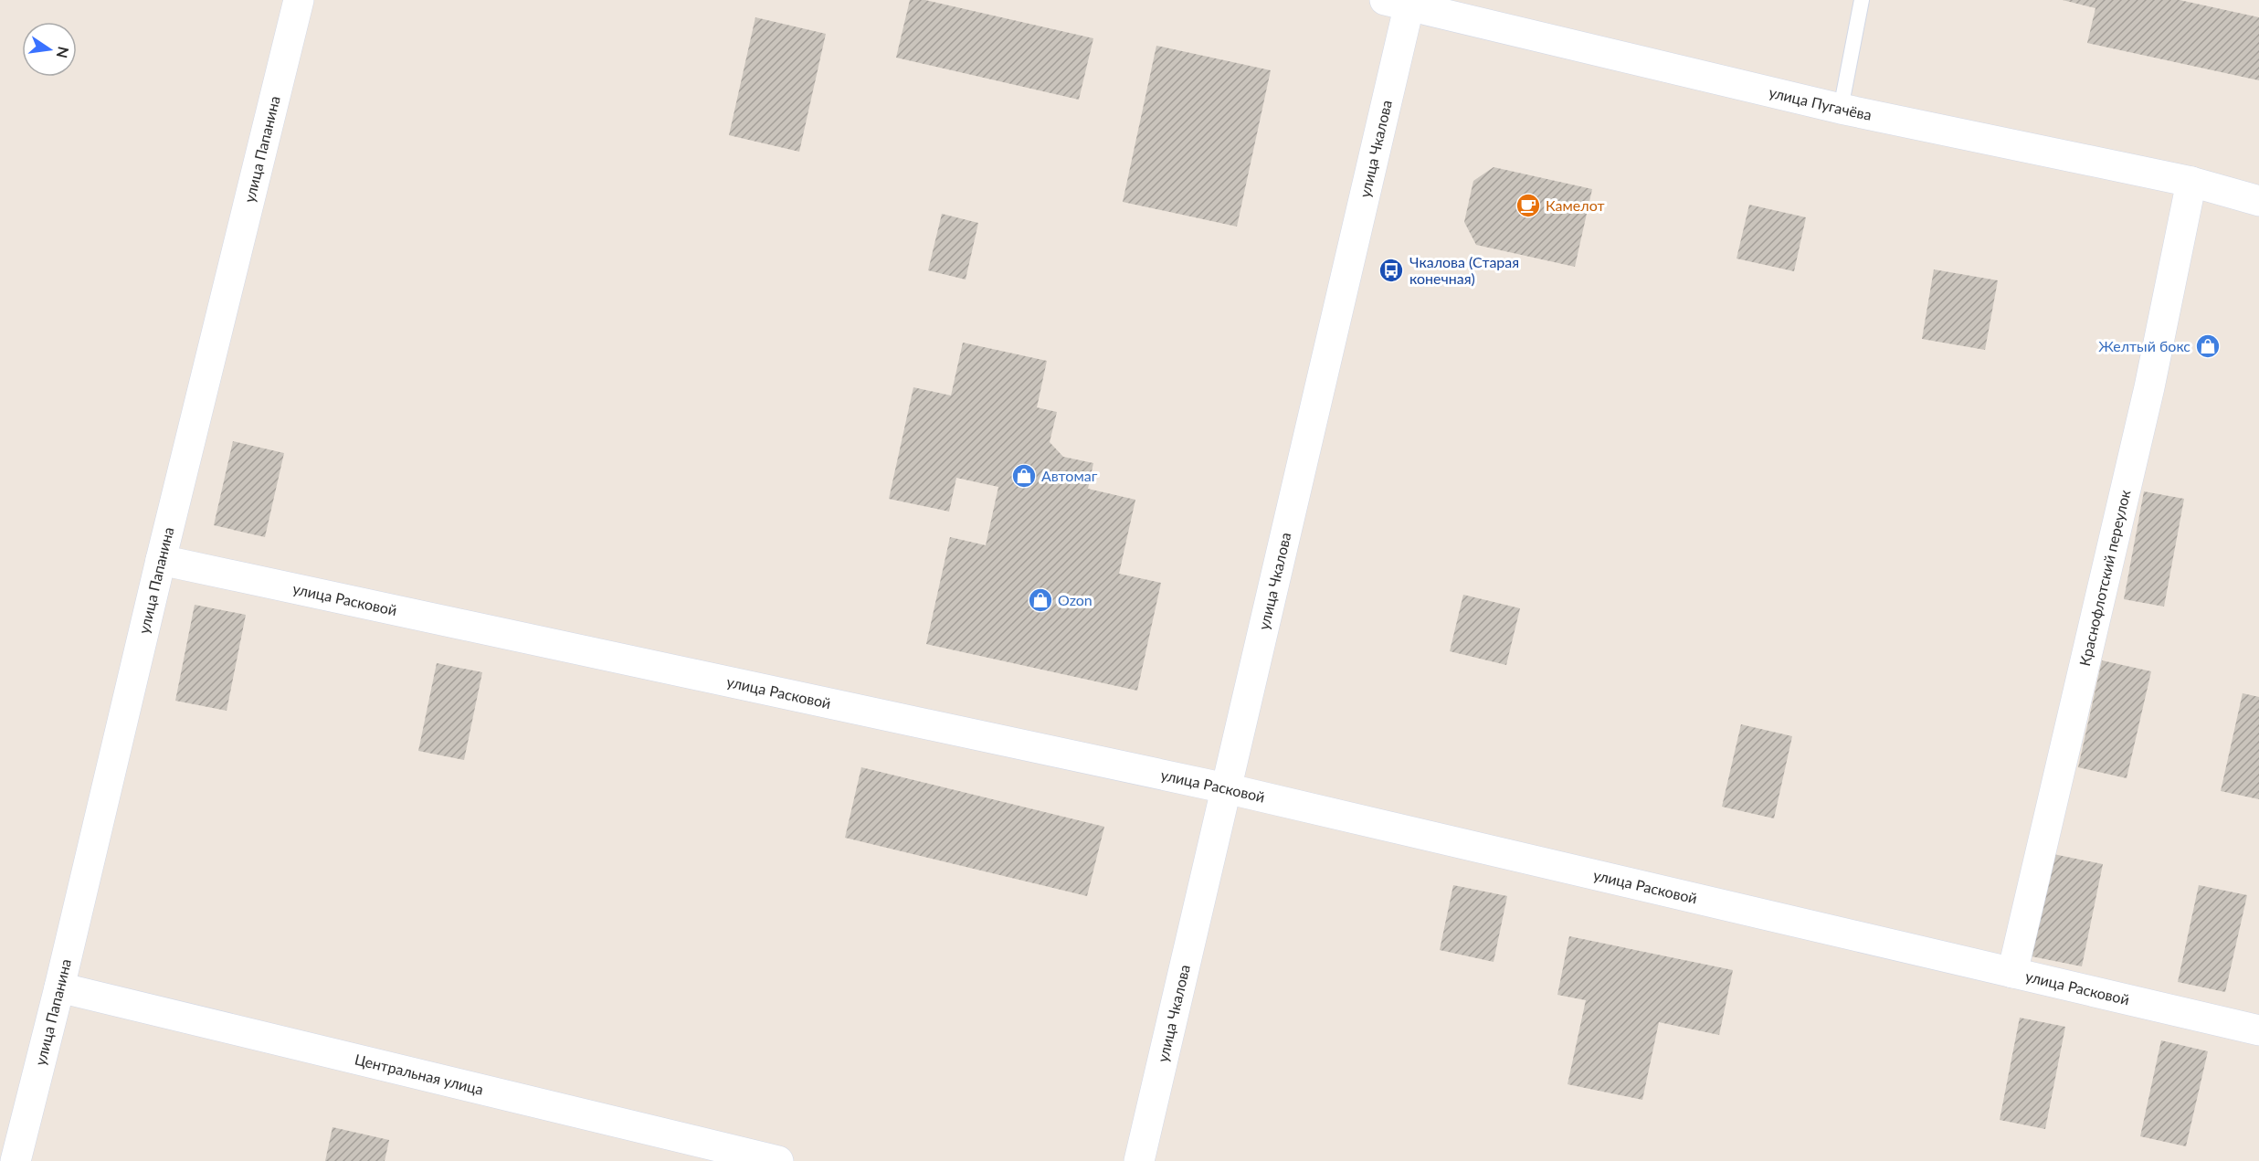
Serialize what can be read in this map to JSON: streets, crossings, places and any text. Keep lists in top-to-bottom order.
{
  "streets": {
    "street": [
      "улица Пугачёва",
      "улица Чкалова",
      "улица Папанина",
      "Краснофлотский переулок",
      "улица Расковой",
      "Центральная улица"
    ]
  },
  "crossings": [
    ["улица Пугачёва", "улица Чкалова"],
    ["улица Пугачёва", "Краснофлотский переулок"],
    ["улица Чкалова", "улица Расковой"],
    ["улица Папанина", "улица Расковой"],
    ["улица Папанина", "Центральная улица"],
    ["Краснофлотский переулок", "улица Расковой"]
  ],
  "places": {
    "cafe": ["Камелот"],
    "bus stop": ["Чкалова (Старая конечная)"],
    "shop": ["Желтый бокс", "Автомаг", "Ozon"]
  },
  "north": "right"
}
